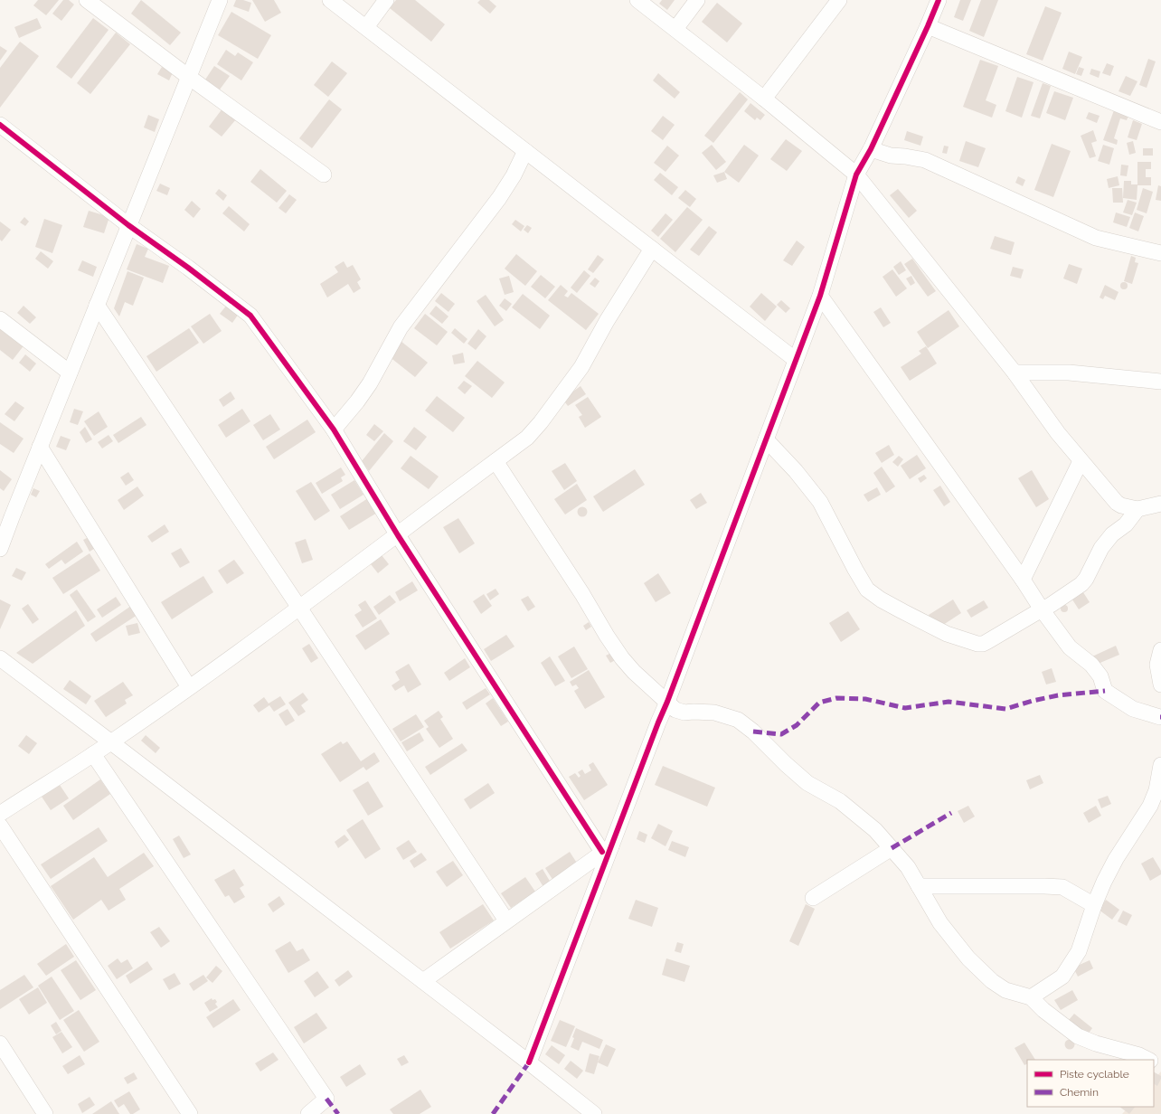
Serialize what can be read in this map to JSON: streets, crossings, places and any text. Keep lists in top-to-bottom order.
{
  "legend": ["Piste cyclable", "Chemin"]
}
